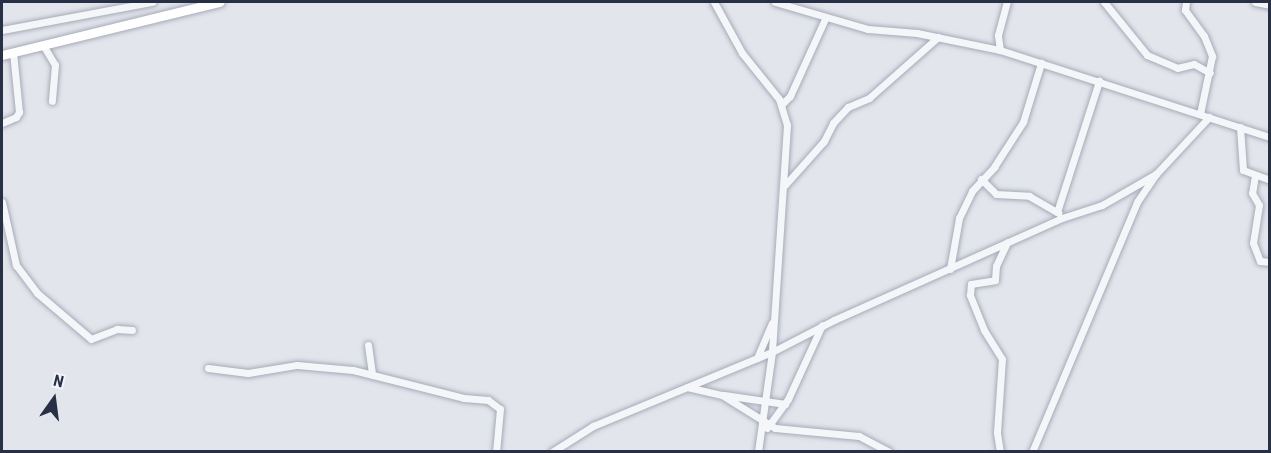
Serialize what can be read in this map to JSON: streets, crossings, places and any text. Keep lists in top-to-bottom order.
{
  "north": "top"
}
